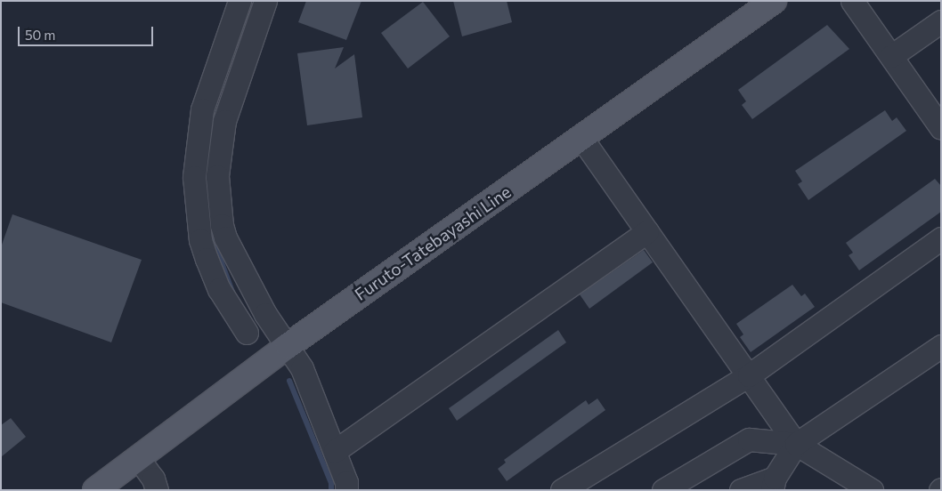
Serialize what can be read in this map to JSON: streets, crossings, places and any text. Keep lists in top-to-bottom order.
{
  "streets": {
    "main road": ["Furuto-Tatebayashi Line"]
  },
  "scale_bar": "50 m"
}
